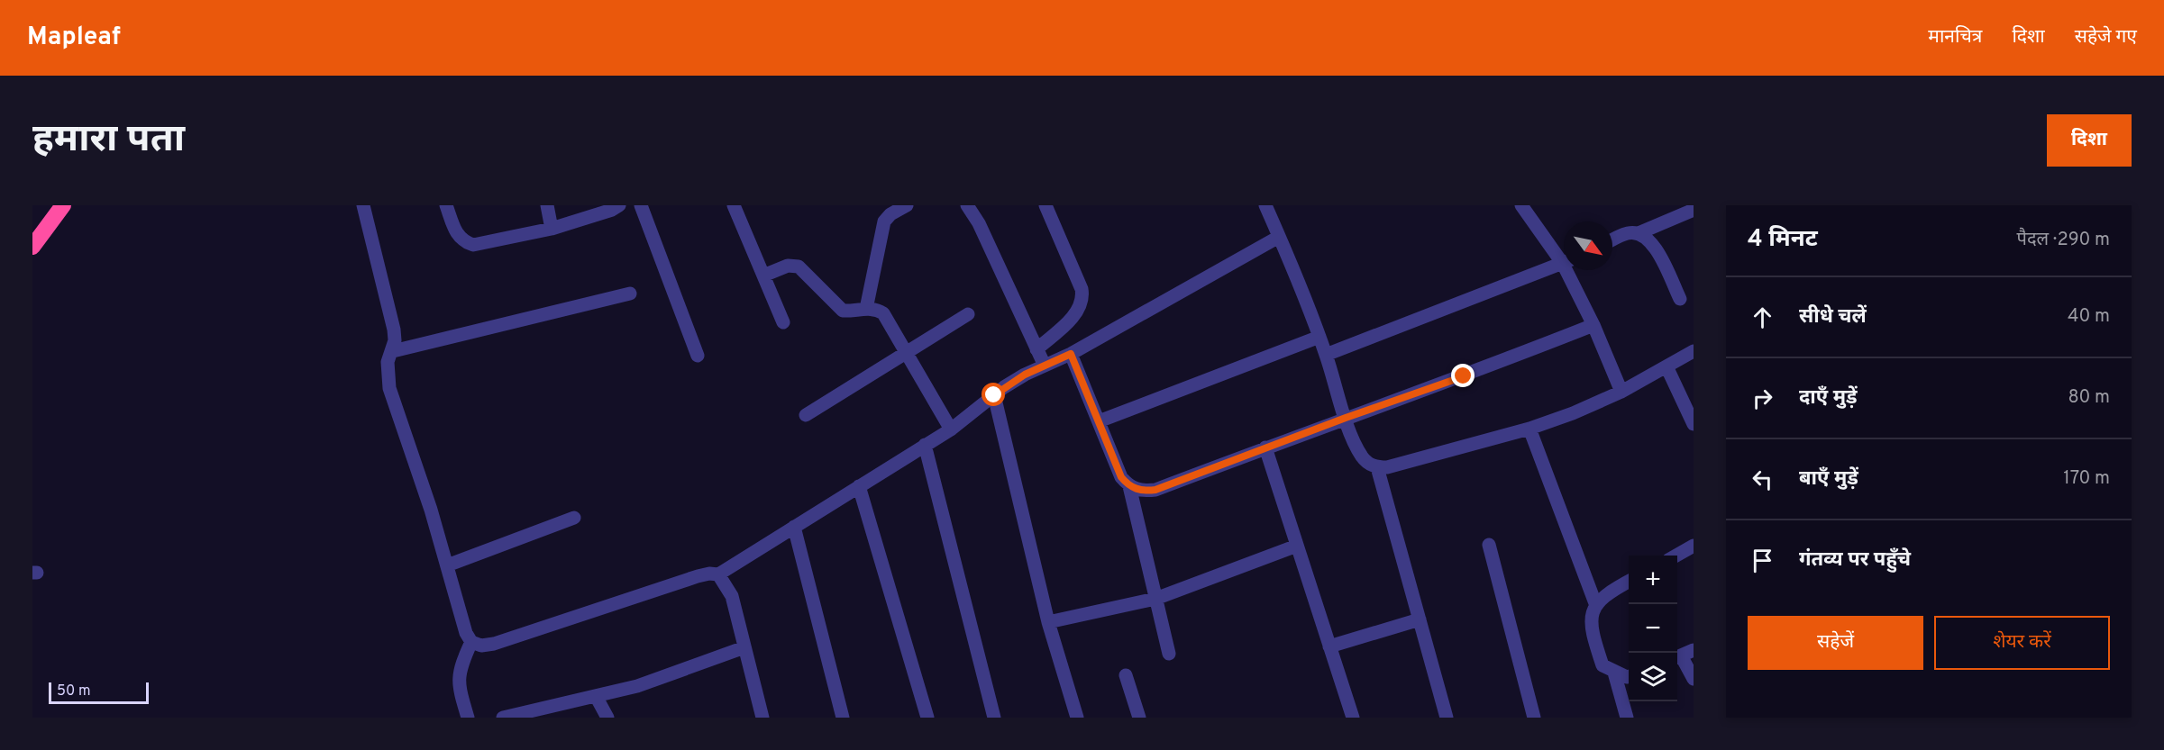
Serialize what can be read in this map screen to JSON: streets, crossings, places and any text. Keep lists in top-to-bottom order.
{
  "scale_bar": "50 m",
  "north": "bottom right",
  "page": {
    "header": "Mapleaf",
    "nav": ["मानचित्र", "दिशा", "सहेजे गए"],
    "buttons": [
      "दिशा",
      ["सहेजें", "शेयर करें"]
    ],
    "title": "हमारा पता",
    "heading": ["4 मिनट", "पैदल · 290 m"],
    "list": [
      ["सीधे चलें", "40 m"],
      ["दाएँ मुड़ें", "80 m"],
      ["बाएँ मुड़ें", "170 m"],
      "गंतव्य पर पहुँचे"
    ],
    "map_buttons": ["+", "−"],
    "scale": "50 m"
  }
}
